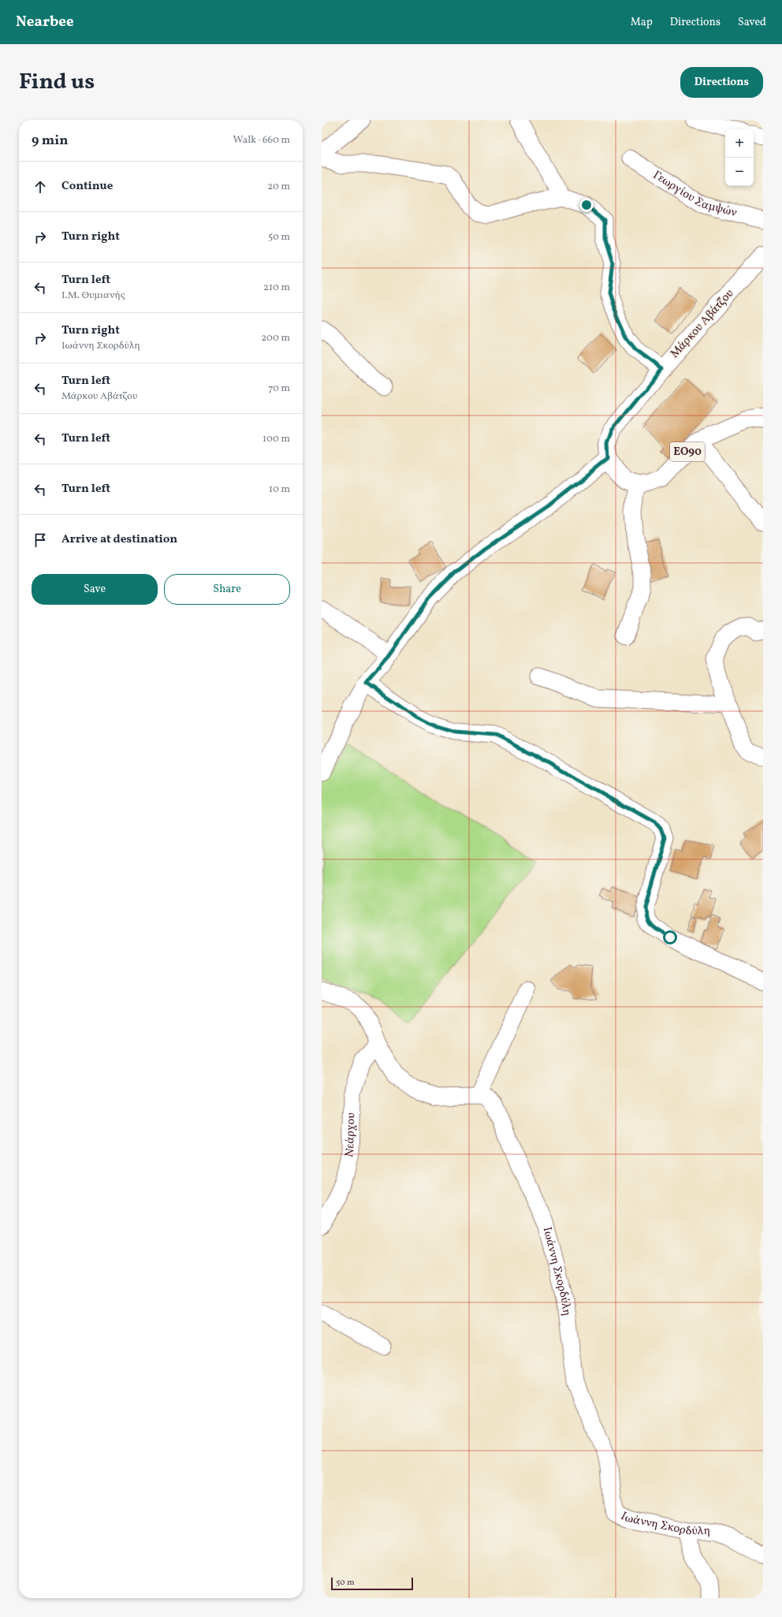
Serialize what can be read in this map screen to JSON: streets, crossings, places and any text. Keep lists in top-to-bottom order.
{
  "streets": {
    "main road": ["Μάρκου Αβάτζου", "ΕΟ90"],
    "street": ["Γεωργίου Σαμψών", "Νεάρχου", "Ιωάννη Σκορδύλη"]
  },
  "crossings": [
    ["Νεάρχου", "Ιωάννη Σκορδύλη"]
  ],
  "scale_bar": "50 m",
  "page": {
    "header": "Nearbee",
    "nav": ["Map", "Directions", "Saved"],
    "title": "Find us",
    "buttons": [
      "Directions",
      ["Save", "Share"]
    ],
    "heading": ["9 min", "Walk · 660 m"],
    "map_buttons": ["+", "−"],
    "list": [
      ["Continue", "20 m"],
      ["Turn right", "50 m"],
      ["Turn left", "Ι.Μ. Θυμιανής", "210 m"],
      ["Turn right", "Ιωάννη Σκορδύλη", "200 m"],
      ["Turn left", "Μάρκου Αβάτζου", "70 m"],
      ["Turn left", "100 m"],
      ["Turn left", "10 m"],
      "Arrive at destination"
    ],
    "scale": "50 m"
  }
}
